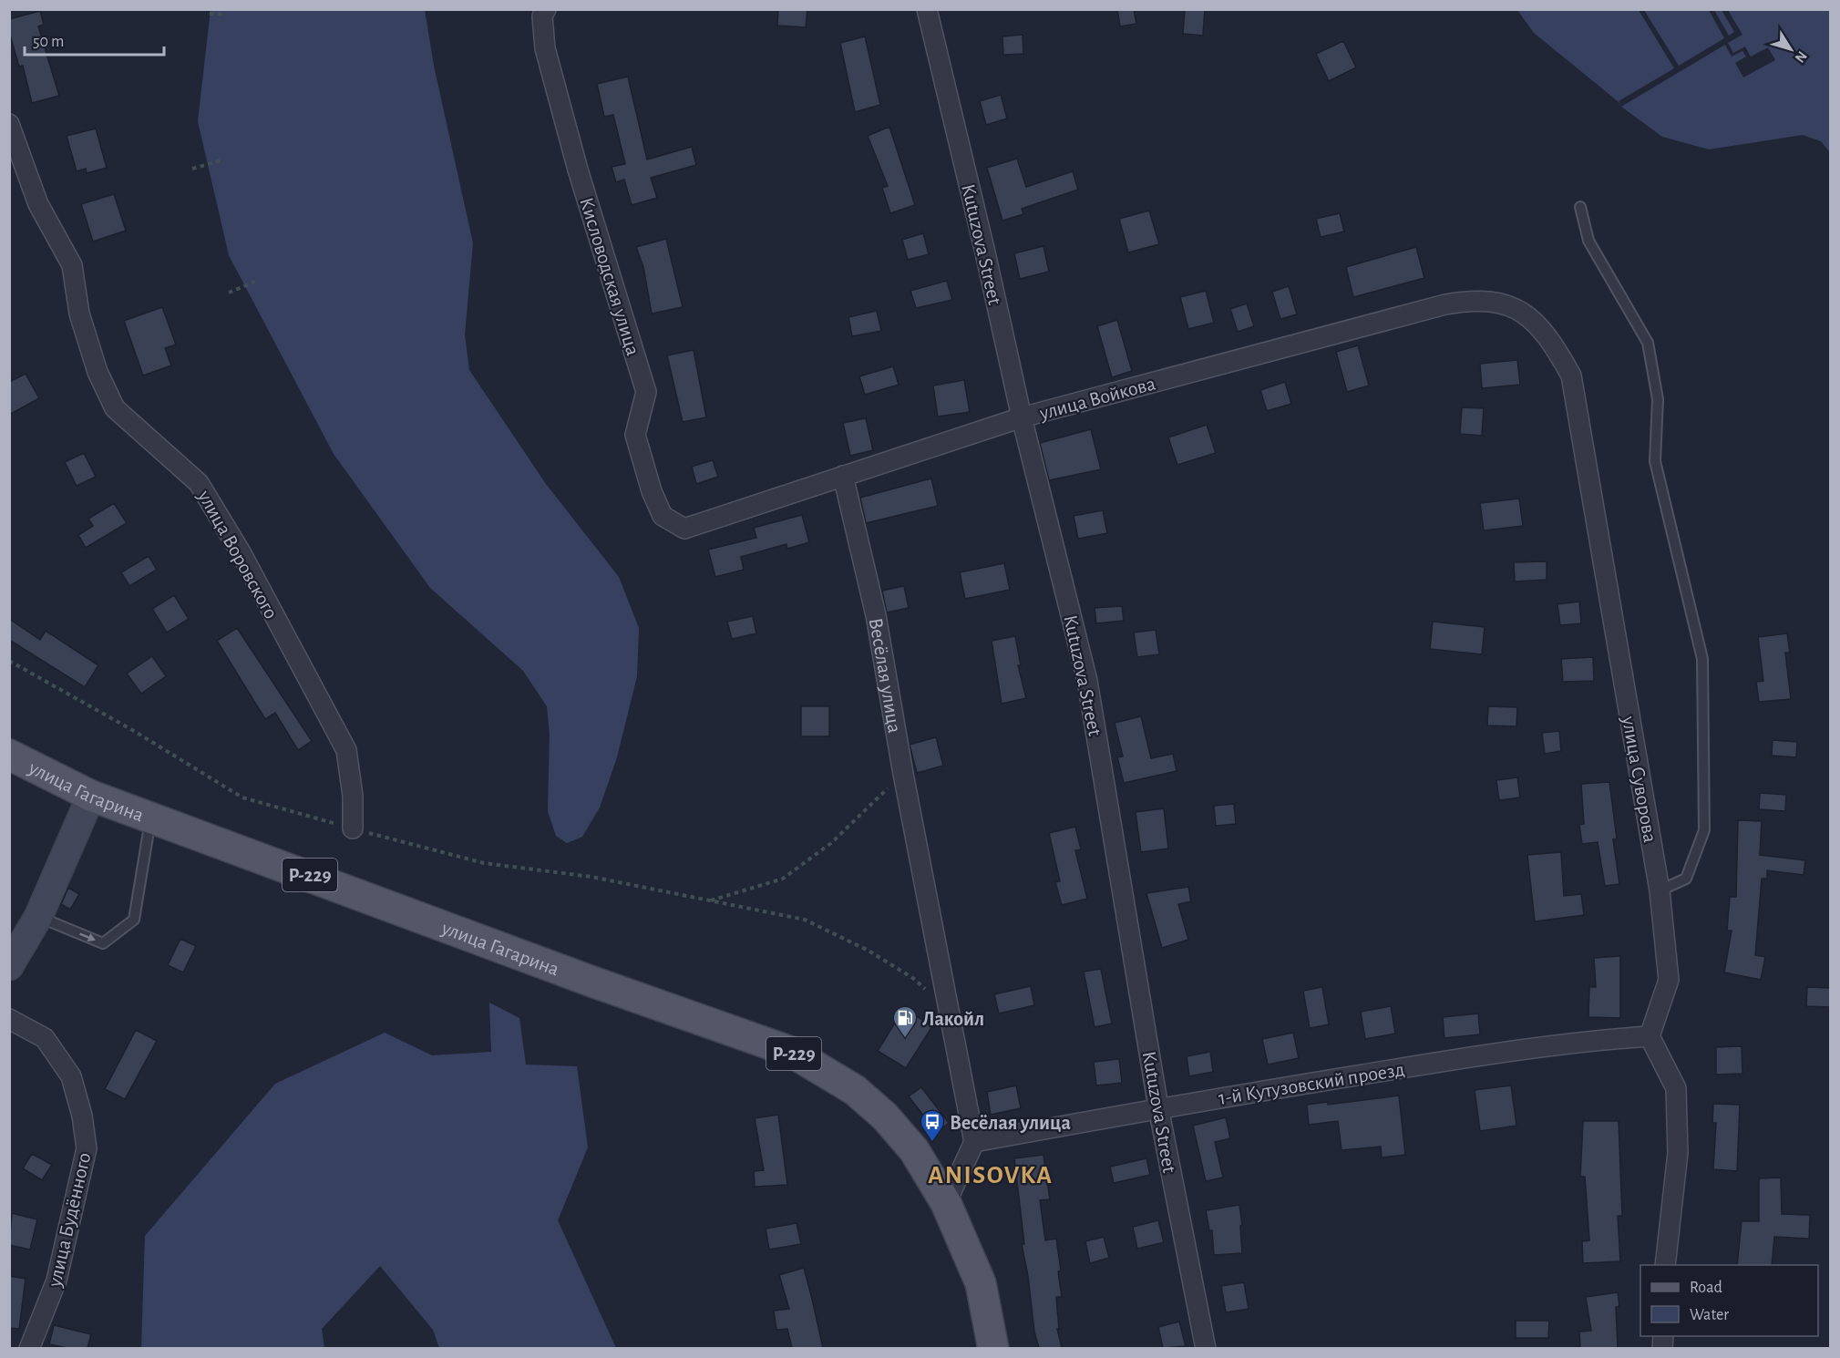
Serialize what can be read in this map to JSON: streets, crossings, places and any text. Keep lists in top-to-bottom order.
{
  "streets": {
    "main road": ["улица Гагарина", "Р-229"],
    "street": [
      "Kutuzova Street",
      "Кисловодская улица",
      "улица Войкова",
      "улица Воровского",
      "Весёлая улица",
      "улица Суворова",
      "1-й Кутузовский проезд",
      "улица Будённого"
    ]
  },
  "crossings": [
    ["Kutuzova Street", "улица Войкова"],
    ["Kutuzova Street", "1-й Кутузовский проезд"],
    ["Кисловодская улица", "улица Войкова"],
    ["улица Войкова", "Весёлая улица"],
    ["улица Войкова", "улица Суворова"],
    ["Весёлая улица", "1-й Кутузовский проезд"],
    ["улица Суворова", "1-й Кутузовский проезд"],
    ["улица Гагарина", "Р-229"]
  ],
  "districts": ["ANISOVKA"],
  "places": {
    "fuel station": ["Лакойл"],
    "bus stop": ["Весёлая улица"]
  },
  "legend": ["Road", "Water"],
  "scale_bar": "50 m",
  "north": "bottom right"
}
